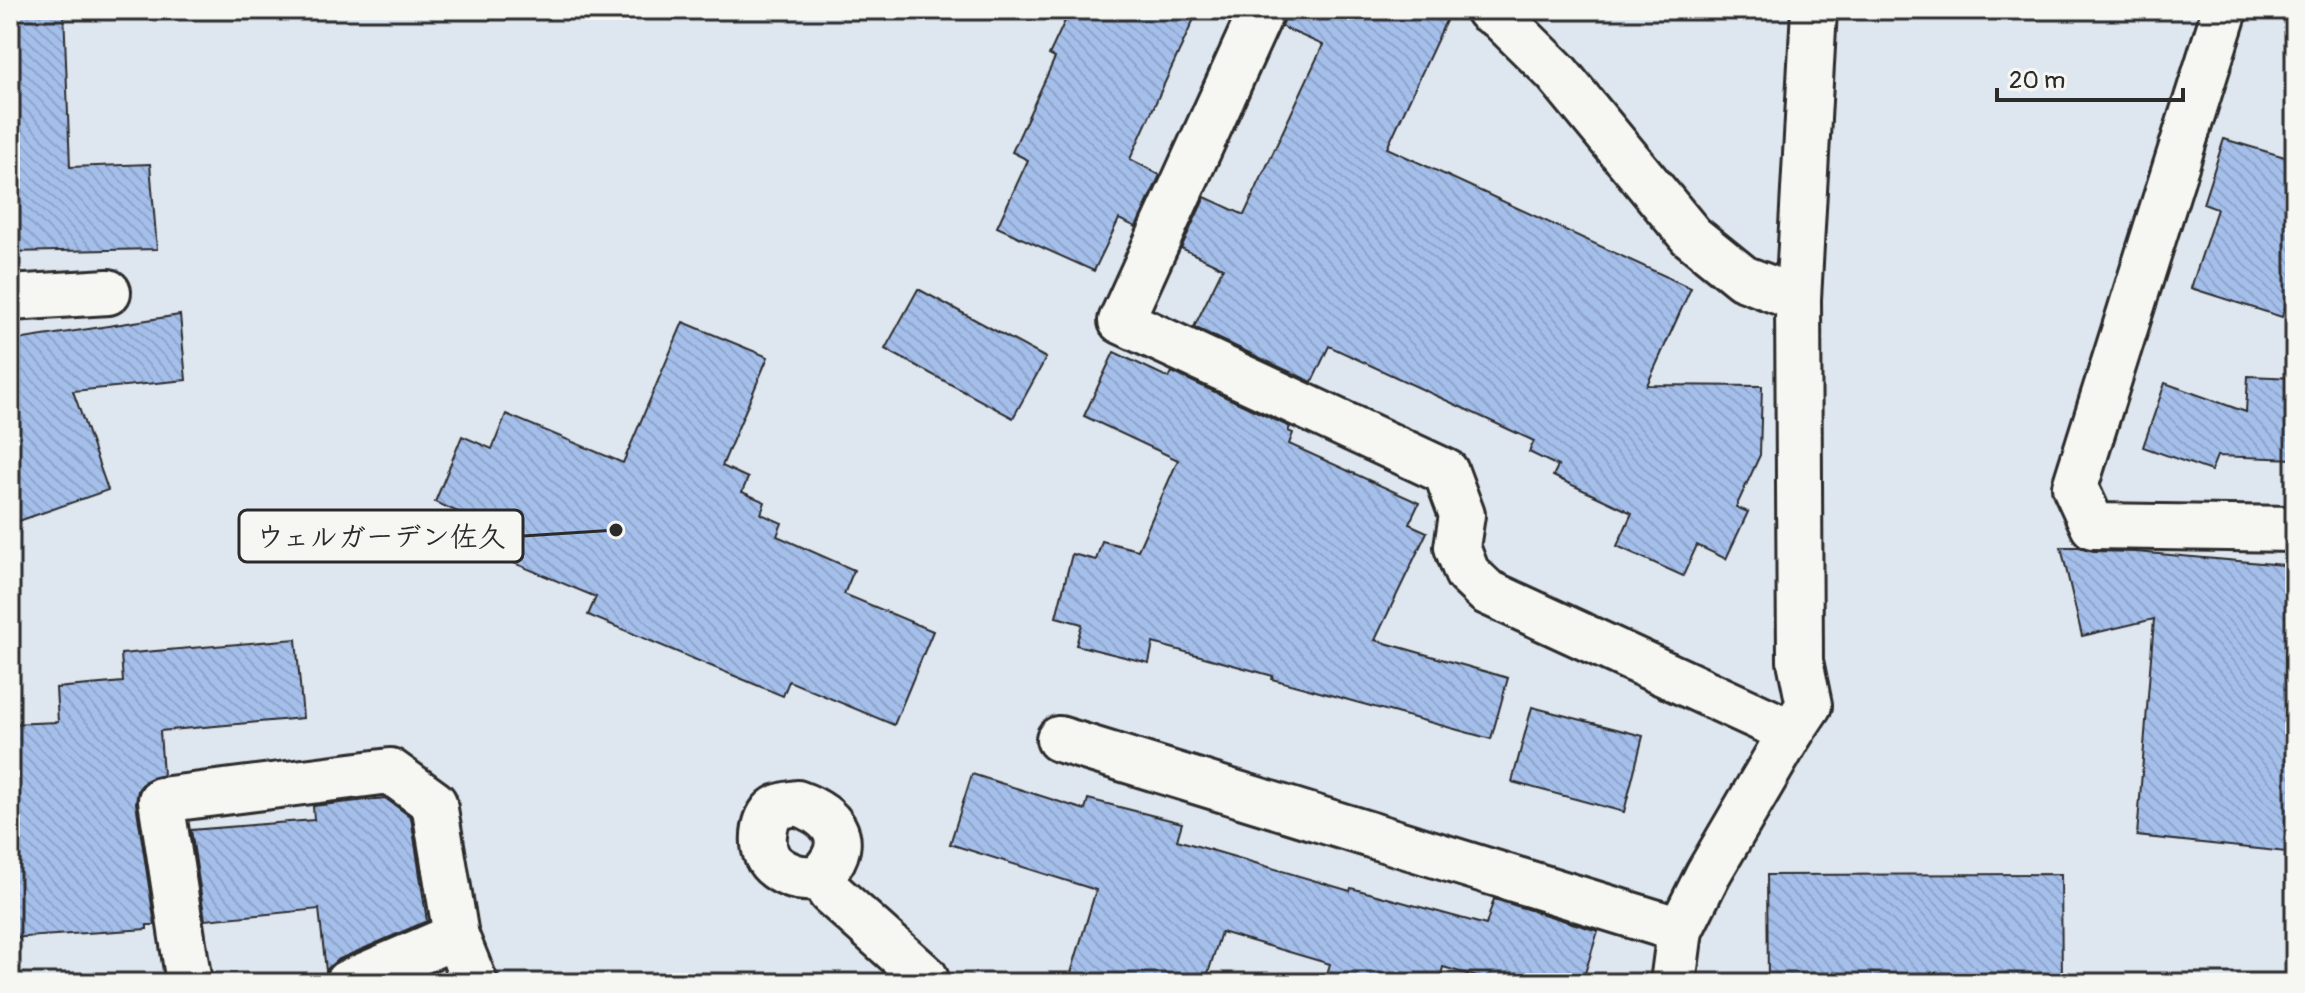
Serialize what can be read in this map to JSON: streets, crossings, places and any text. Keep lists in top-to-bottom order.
{
  "places": ["ウェルガーデン佐久"],
  "scale_bar": "20 m"
}
